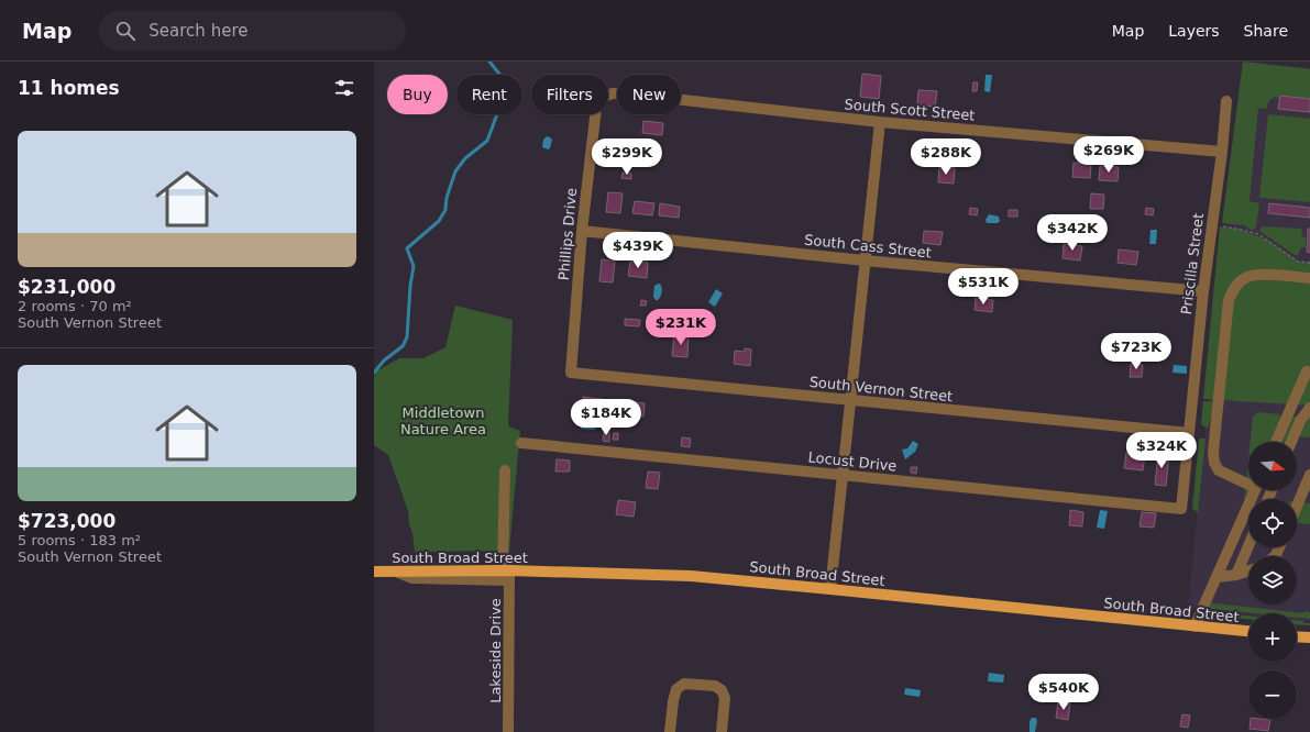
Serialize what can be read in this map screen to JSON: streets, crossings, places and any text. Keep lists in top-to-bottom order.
{
  "streets": {
    "main road": ["South Broad Street"],
    "street": [
      "South Scott Street",
      "Phillips Drive",
      "South Cass Street",
      "Priscilla Street",
      "South Vernon Street",
      "Locust Drive",
      "Lakeside Drive"
    ]
  },
  "crossings": [
    ["South Scott Street", "Priscilla Street"],
    ["Phillips Drive", "South Cass Street"],
    ["Phillips Drive", "South Vernon Street"],
    ["South Cass Street", "Priscilla Street"],
    ["Priscilla Street", "South Vernon Street"],
    ["Priscilla Street", "Locust Drive"],
    ["South Broad Street", "Lakeside Drive"]
  ],
  "parks": ["Middletown Nature Area"],
  "north": "right",
  "page": {
    "header": "Map",
    "search": "Search here",
    "nav": ["Map", "Layers", "Share"],
    "heading": "11 homes",
    "chip": [
      "Buy",
      "Rent",
      "Filters",
      "New"
    ],
    "list": [
      {
        "name": "$231,000",
        "note": "2 rooms · 70 m² · South Vernon Street"
      },
      {
        "name": "$723,000",
        "note": "5 rooms · 183 m² · South Vernon Street"
      }
    ],
    "price": [
      "$269K",
      "$299K",
      "$288K",
      "$342K",
      "$439K",
      "$531K",
      "$231K",
      "$723K",
      "$184K",
      "$324K",
      "$540K"
    ],
    "map_buttons": ["+", "−"]
  }
}
